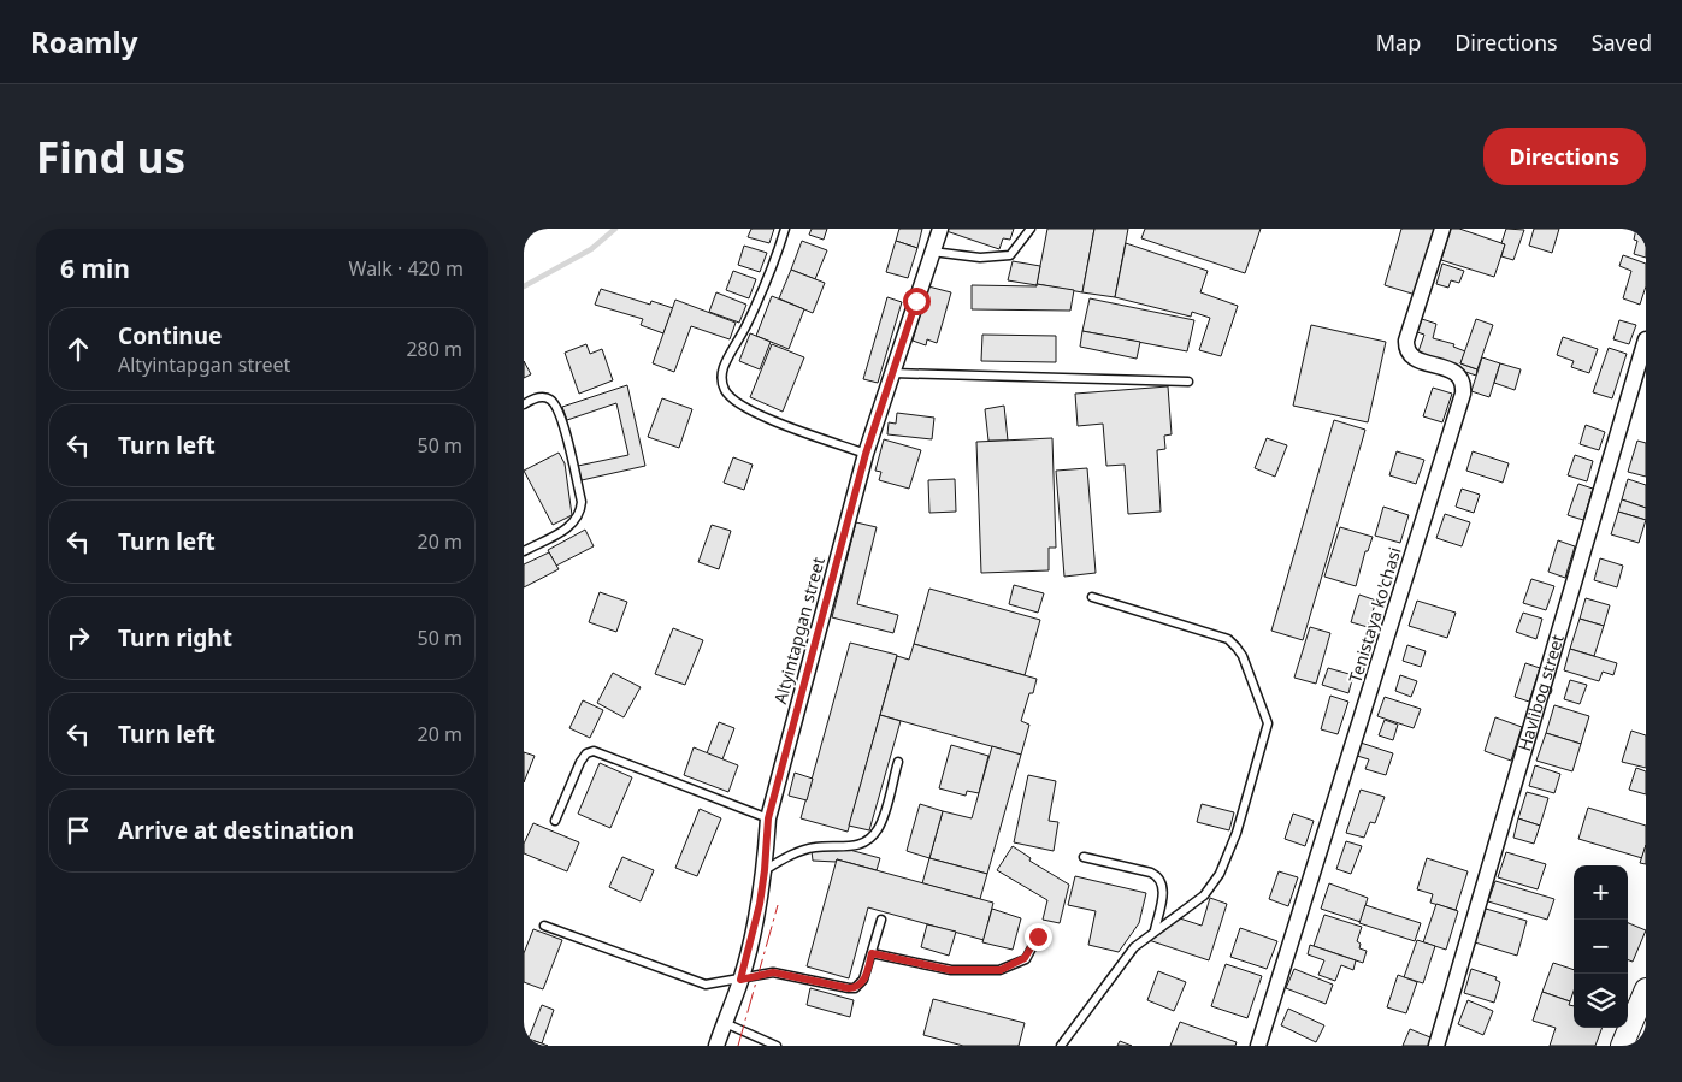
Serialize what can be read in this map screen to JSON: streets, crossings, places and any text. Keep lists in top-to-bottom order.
{
  "streets": {
    "street": ["Tenistaya ko'chasi", "Altyintapgan street", "Hаvlibog street"]
  },
  "page": {
    "header": "Roamly",
    "nav": ["Map", "Directions", "Saved"],
    "buttons": "Directions",
    "title": "Find us",
    "heading": ["6 min", "Walk · 420 m"],
    "list": [
      ["Continue", "Altyintapgan street", "280 m"],
      ["Turn left", "50 m"],
      ["Turn left", "20 m"],
      ["Turn right", "50 m"],
      ["Turn left", "20 m"],
      "Arrive at destination"
    ],
    "map_buttons": ["+", "−"]
  }
}
